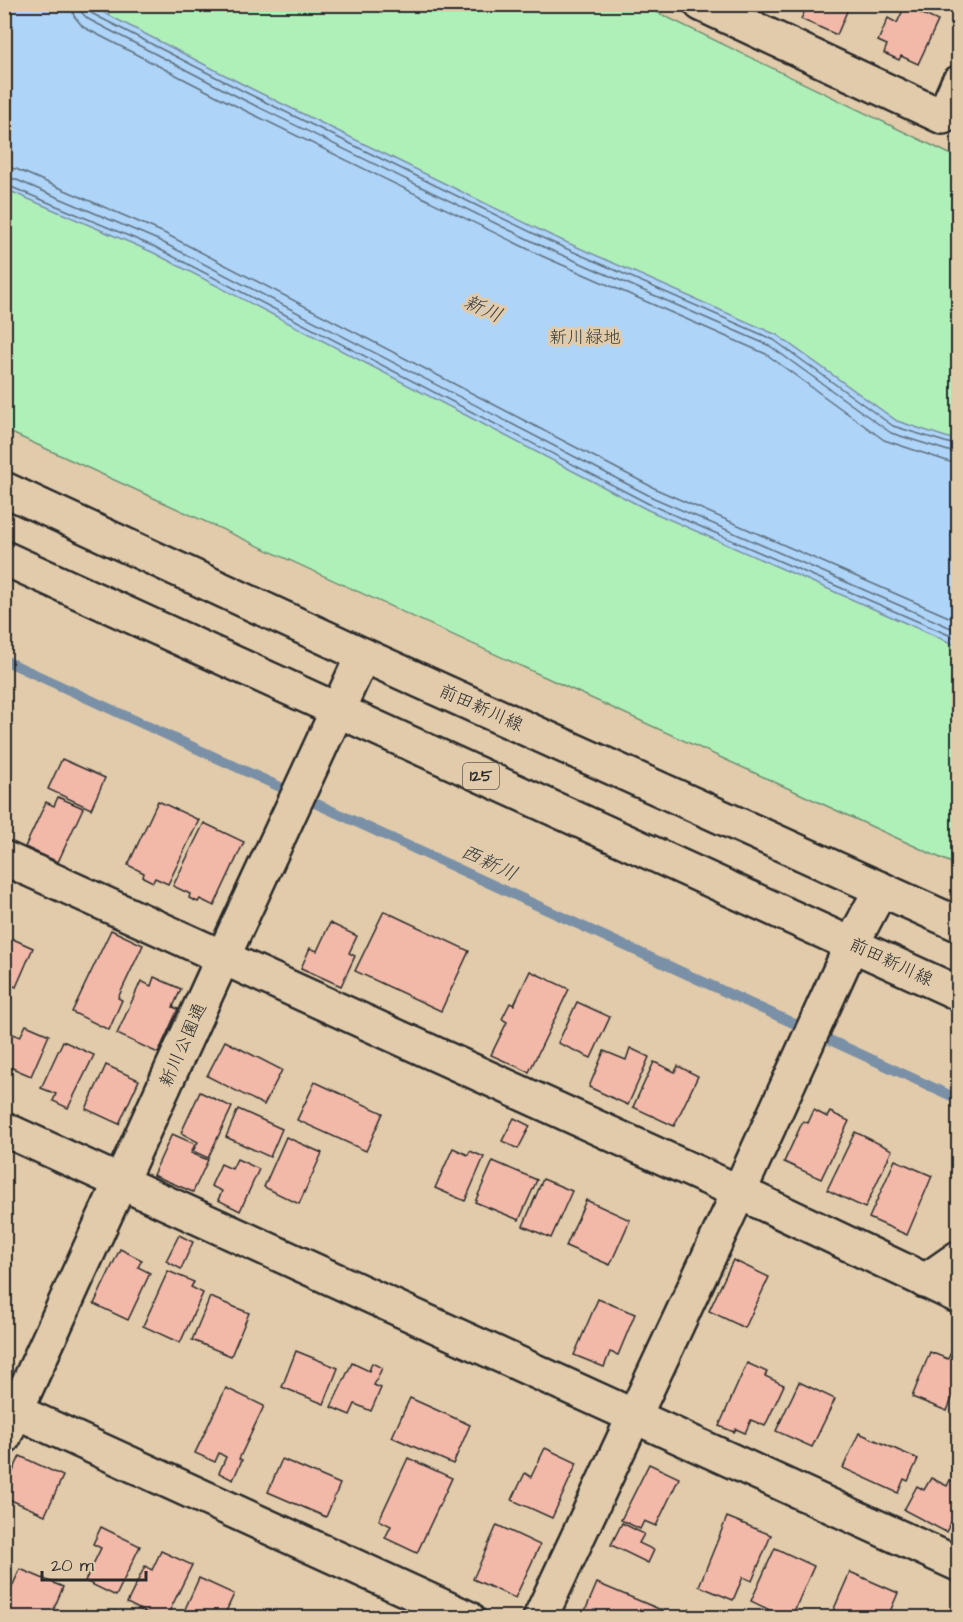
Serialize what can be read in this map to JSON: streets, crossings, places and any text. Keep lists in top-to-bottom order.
{
  "streets": {
    "street": ["前田新川線", "125", "新川公園通"]
  },
  "crossings": [
    ["前田新川線", "新川公園通"]
  ],
  "water": ["新川", "西新川"],
  "parks": ["新川緑地"],
  "scale_bar": "20 m"
}
